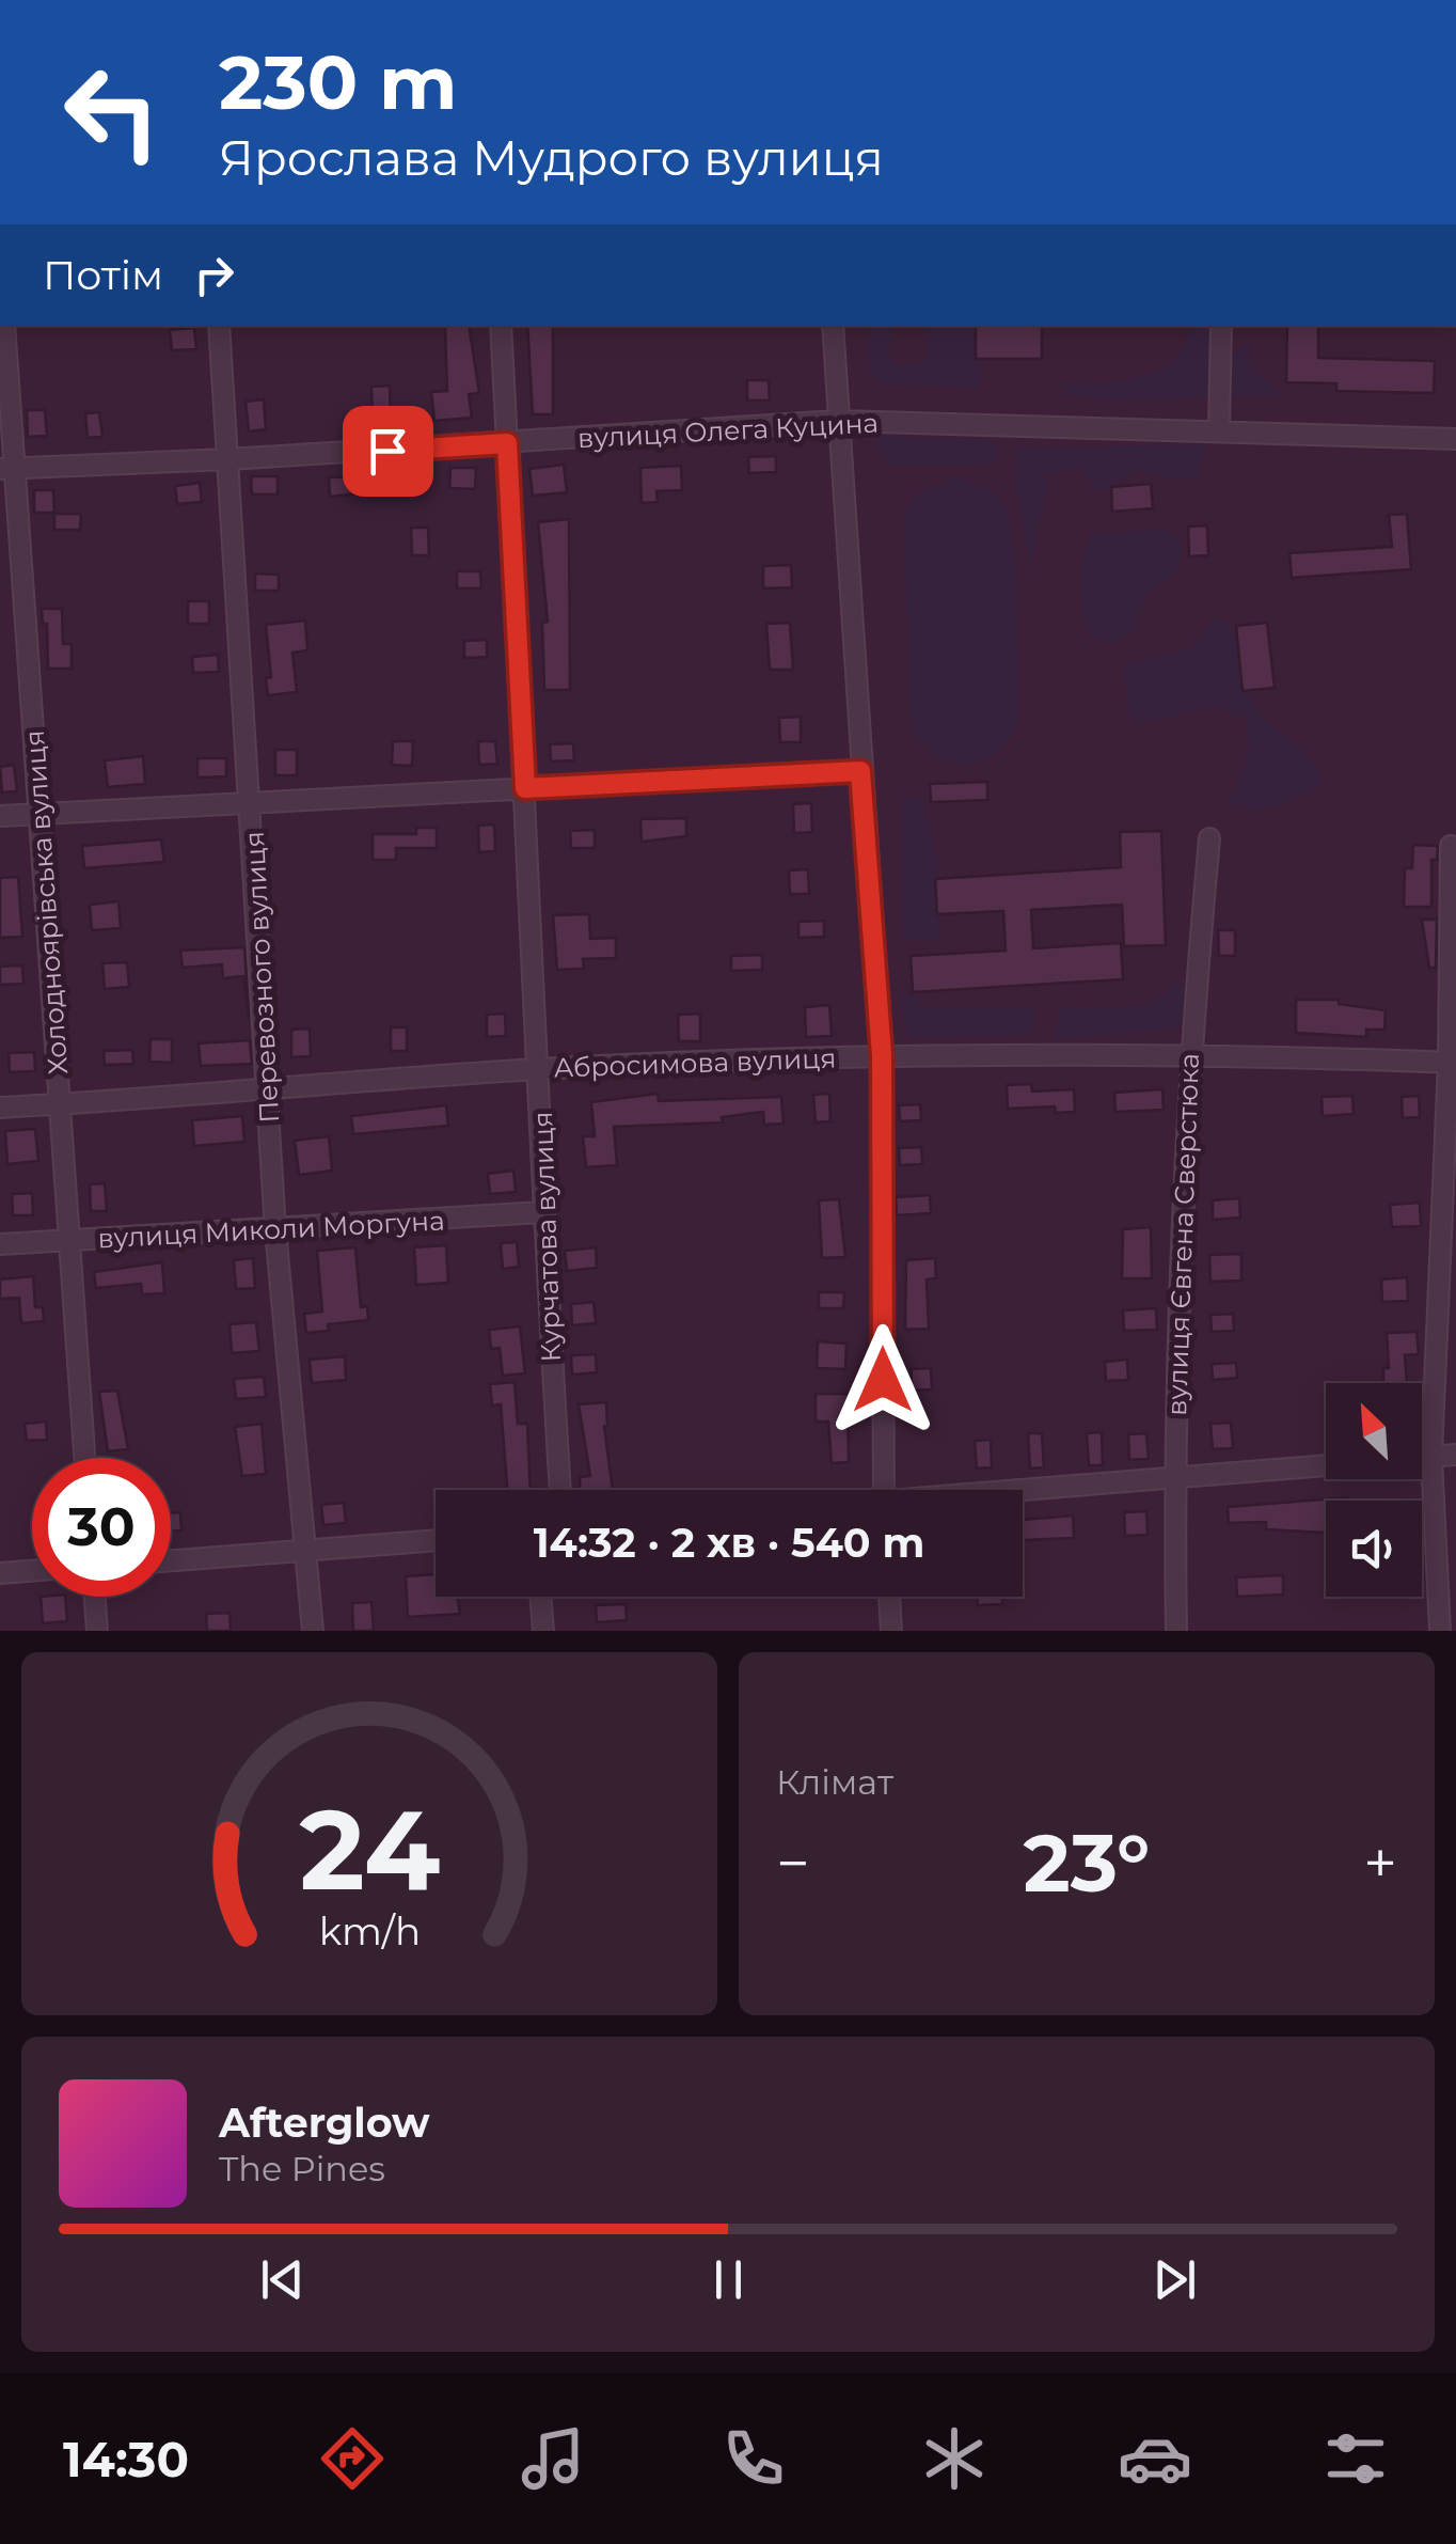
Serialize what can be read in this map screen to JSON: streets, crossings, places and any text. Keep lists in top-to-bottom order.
{
  "streets": {
    "street": [
      "вулиця Олега Куцина",
      "Холодноярівська вулиця",
      "Перевозного вулиця",
      "Абросимова вулиця",
      "вулиця Миколи Моргуна",
      "вулиця Євгена Сверстюка",
      "Курчатова вулиця"
    ]
  },
  "crossings": [
    ["вулиця Олега Куцина", "Холодноярівська вулиця"],
    ["вулиця Олега Куцина", "Перевозного вулиця"],
    ["вулиця Олега Куцина", "Курчатова вулиця"],
    ["Холодноярівська вулиця", "Абросимова вулиця"],
    ["Холодноярівська вулиця", "вулиця Миколи Моргуна"],
    ["Перевозного вулиця", "Абросимова вулиця"],
    ["Перевозного вулиця", "вулиця Миколи Моргуна"],
    ["Абросимова вулиця", "вулиця Євгена Сверстюка"],
    ["Абросимова вулиця", "Курчатова вулиця"],
    ["вулиця Миколи Моргуна", "Курчатова вулиця"]
  ],
  "north": "top left",
  "page": {
    "turn": ["230 m", "Ярослава Мудрого вулиця"],
    "then": "Потім",
    "limit": "30",
    "trip": "14:32 · 2 хв · 540 m",
    "tile": "Клімат",
    "heat": ["−", "23°", "+"],
    "song": ["Afterglow", "The Pines"],
    "tabs": "14:30",
    "gauge": ["24", "km/h"]
  }
}
